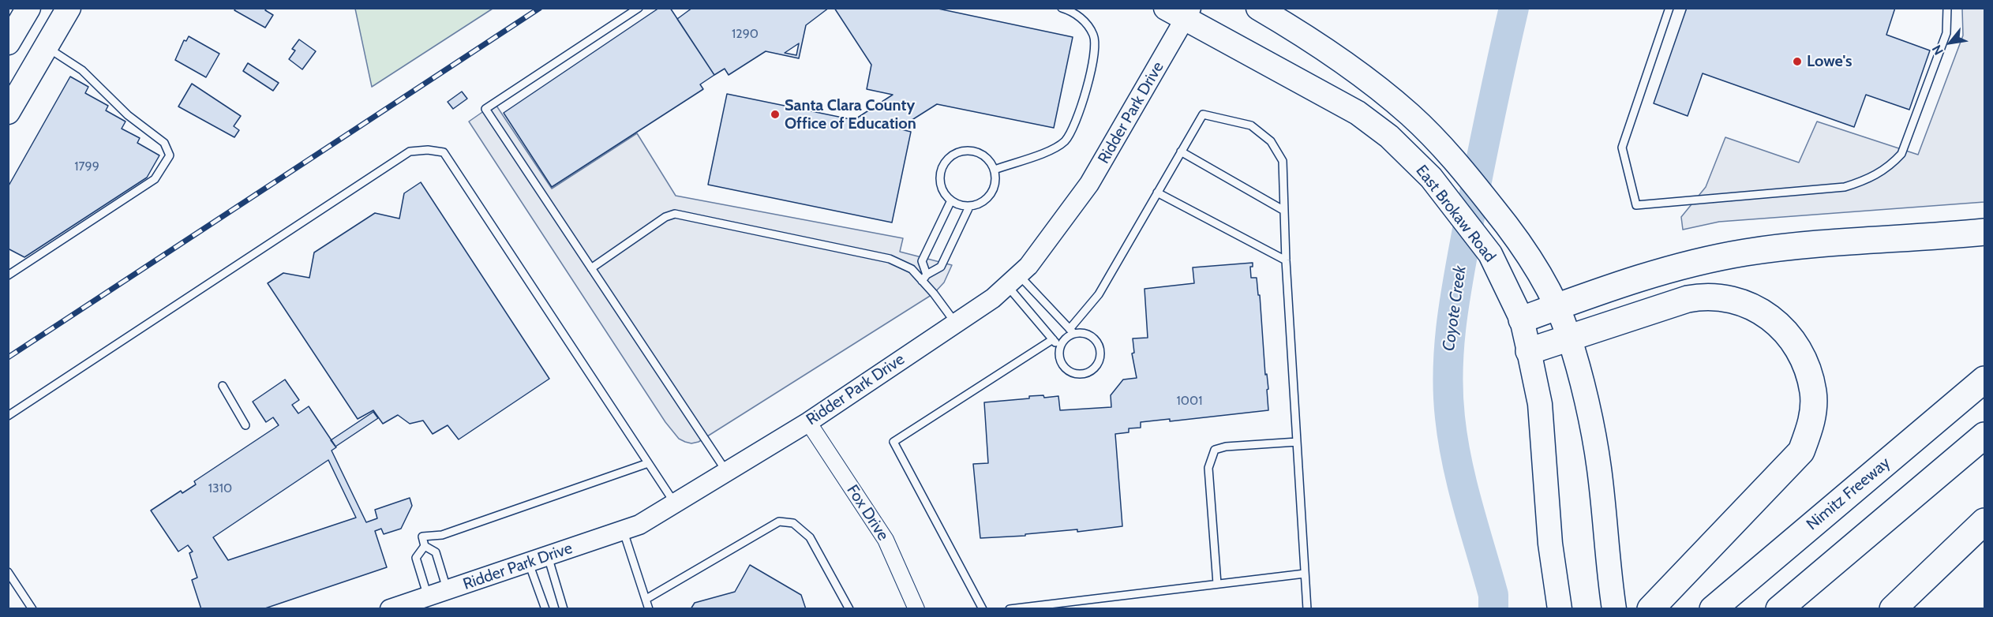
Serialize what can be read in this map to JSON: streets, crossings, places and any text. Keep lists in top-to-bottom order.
{
  "streets": {
    "highway": ["Nimitz Freeway"],
    "main road": ["East Brokaw Road"],
    "street": ["Ridder Park Drive", "Fox Drive"]
  },
  "crossings": [
    ["Ridder Park Drive", "East Brokaw Road"],
    ["Ridder Park Drive", "Fox Drive"]
  ],
  "water": ["Coyote Creek"],
  "places": ["Lowe's", "Santa Clara County Office of Education"],
  "house_numbers": [
    "1290",
    "1799",
    "1001",
    "1310"
  ],
  "north": "bottom left"
}
